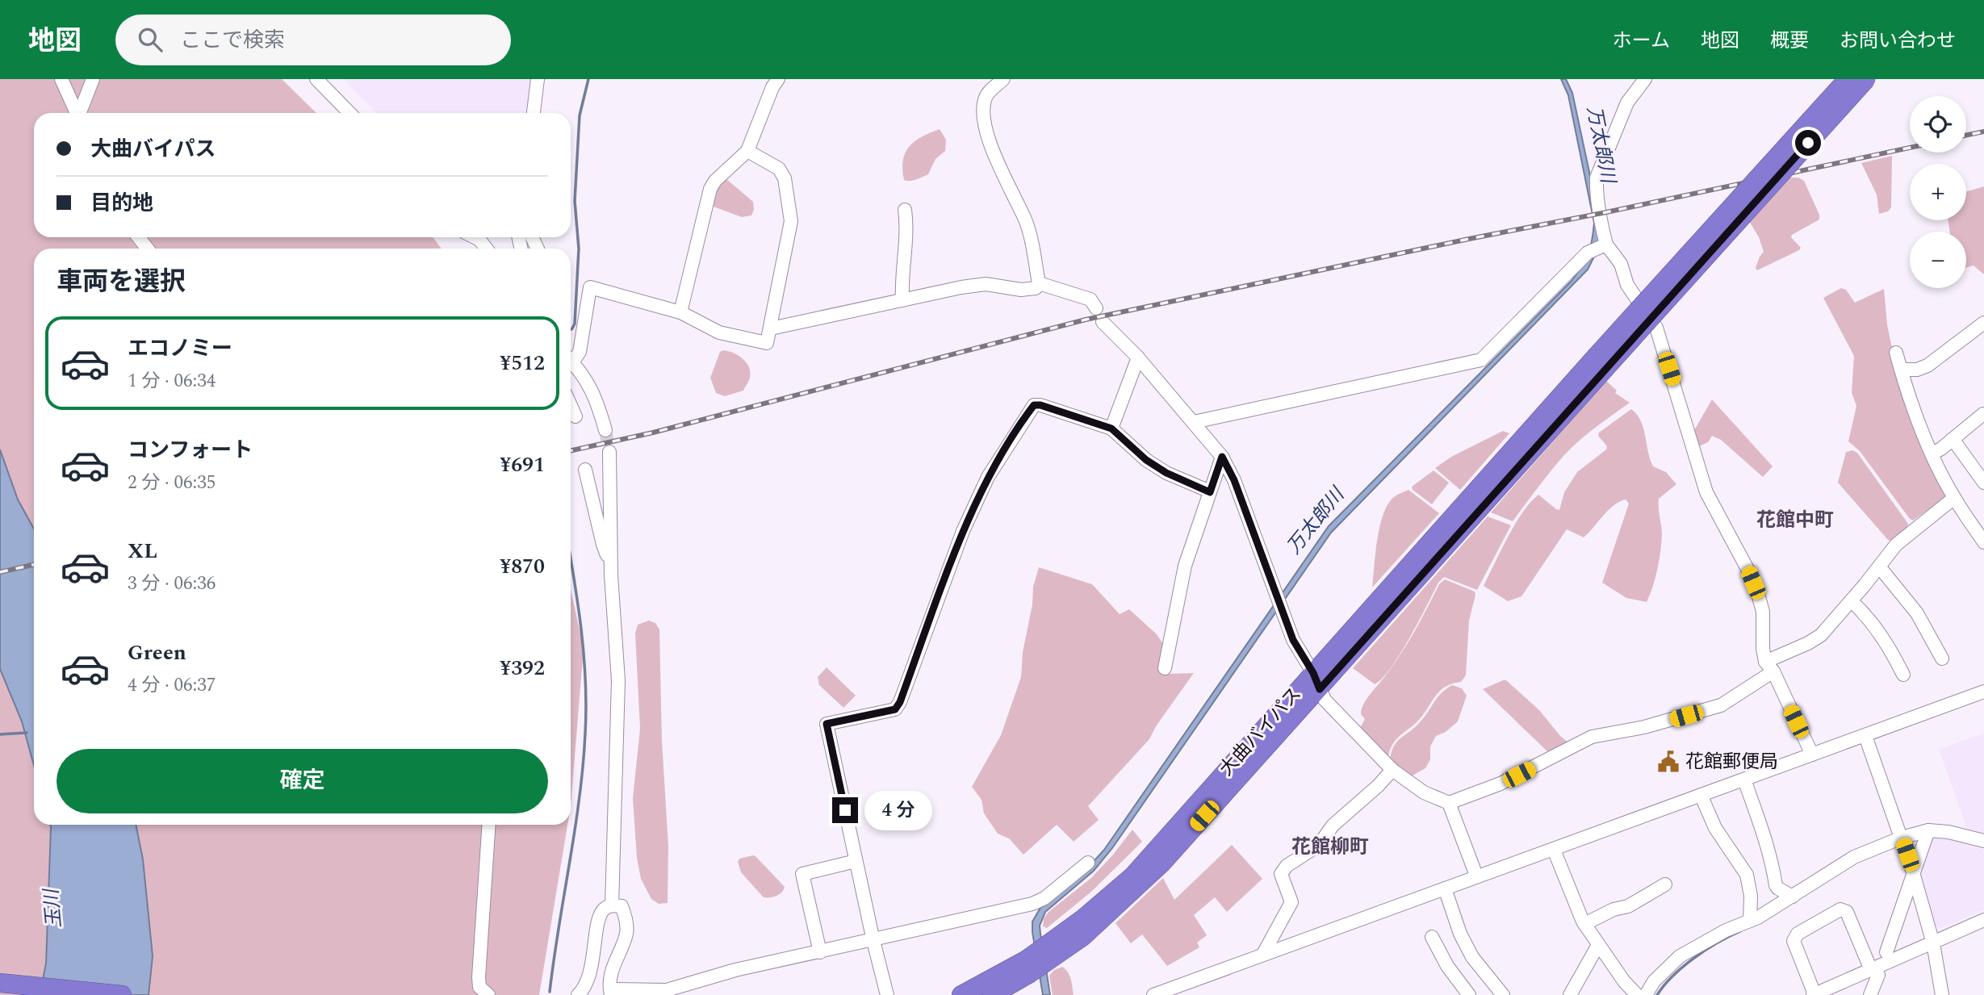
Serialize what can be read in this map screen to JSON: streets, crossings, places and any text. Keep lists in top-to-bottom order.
{
  "streets": {
    "highway": ["大曲バイパス"]
  },
  "districts": ["花館中町", "花館柳町"],
  "water": ["万太郎川", "玉川"],
  "places": {
    "public building": ["花館郵便局"]
  },
  "page": {
    "header": "地図",
    "search": "ここで検索",
    "nav": [
      "ホーム",
      "地図",
      "概要",
      "お問い合わせ"
    ],
    "map_buttons": ["+", "−"],
    "banner": ["大曲バイパス", "目的地"],
    "heading": "車両を選択",
    "list": [
      {
        "name": "エコノミー",
        "note": "1 分 · 06:34",
        "value": "¥512"
      },
      {
        "name": "コンフォート",
        "note": "2 分 · 06:35",
        "value": "¥691"
      },
      {
        "name": "XL",
        "note": "3 分 · 06:36",
        "value": "¥870"
      },
      {
        "name": "Green",
        "note": "4 分 · 06:37",
        "value": "¥392"
      }
    ],
    "buttons": "確定",
    "bubble": "4 分"
  }
}
